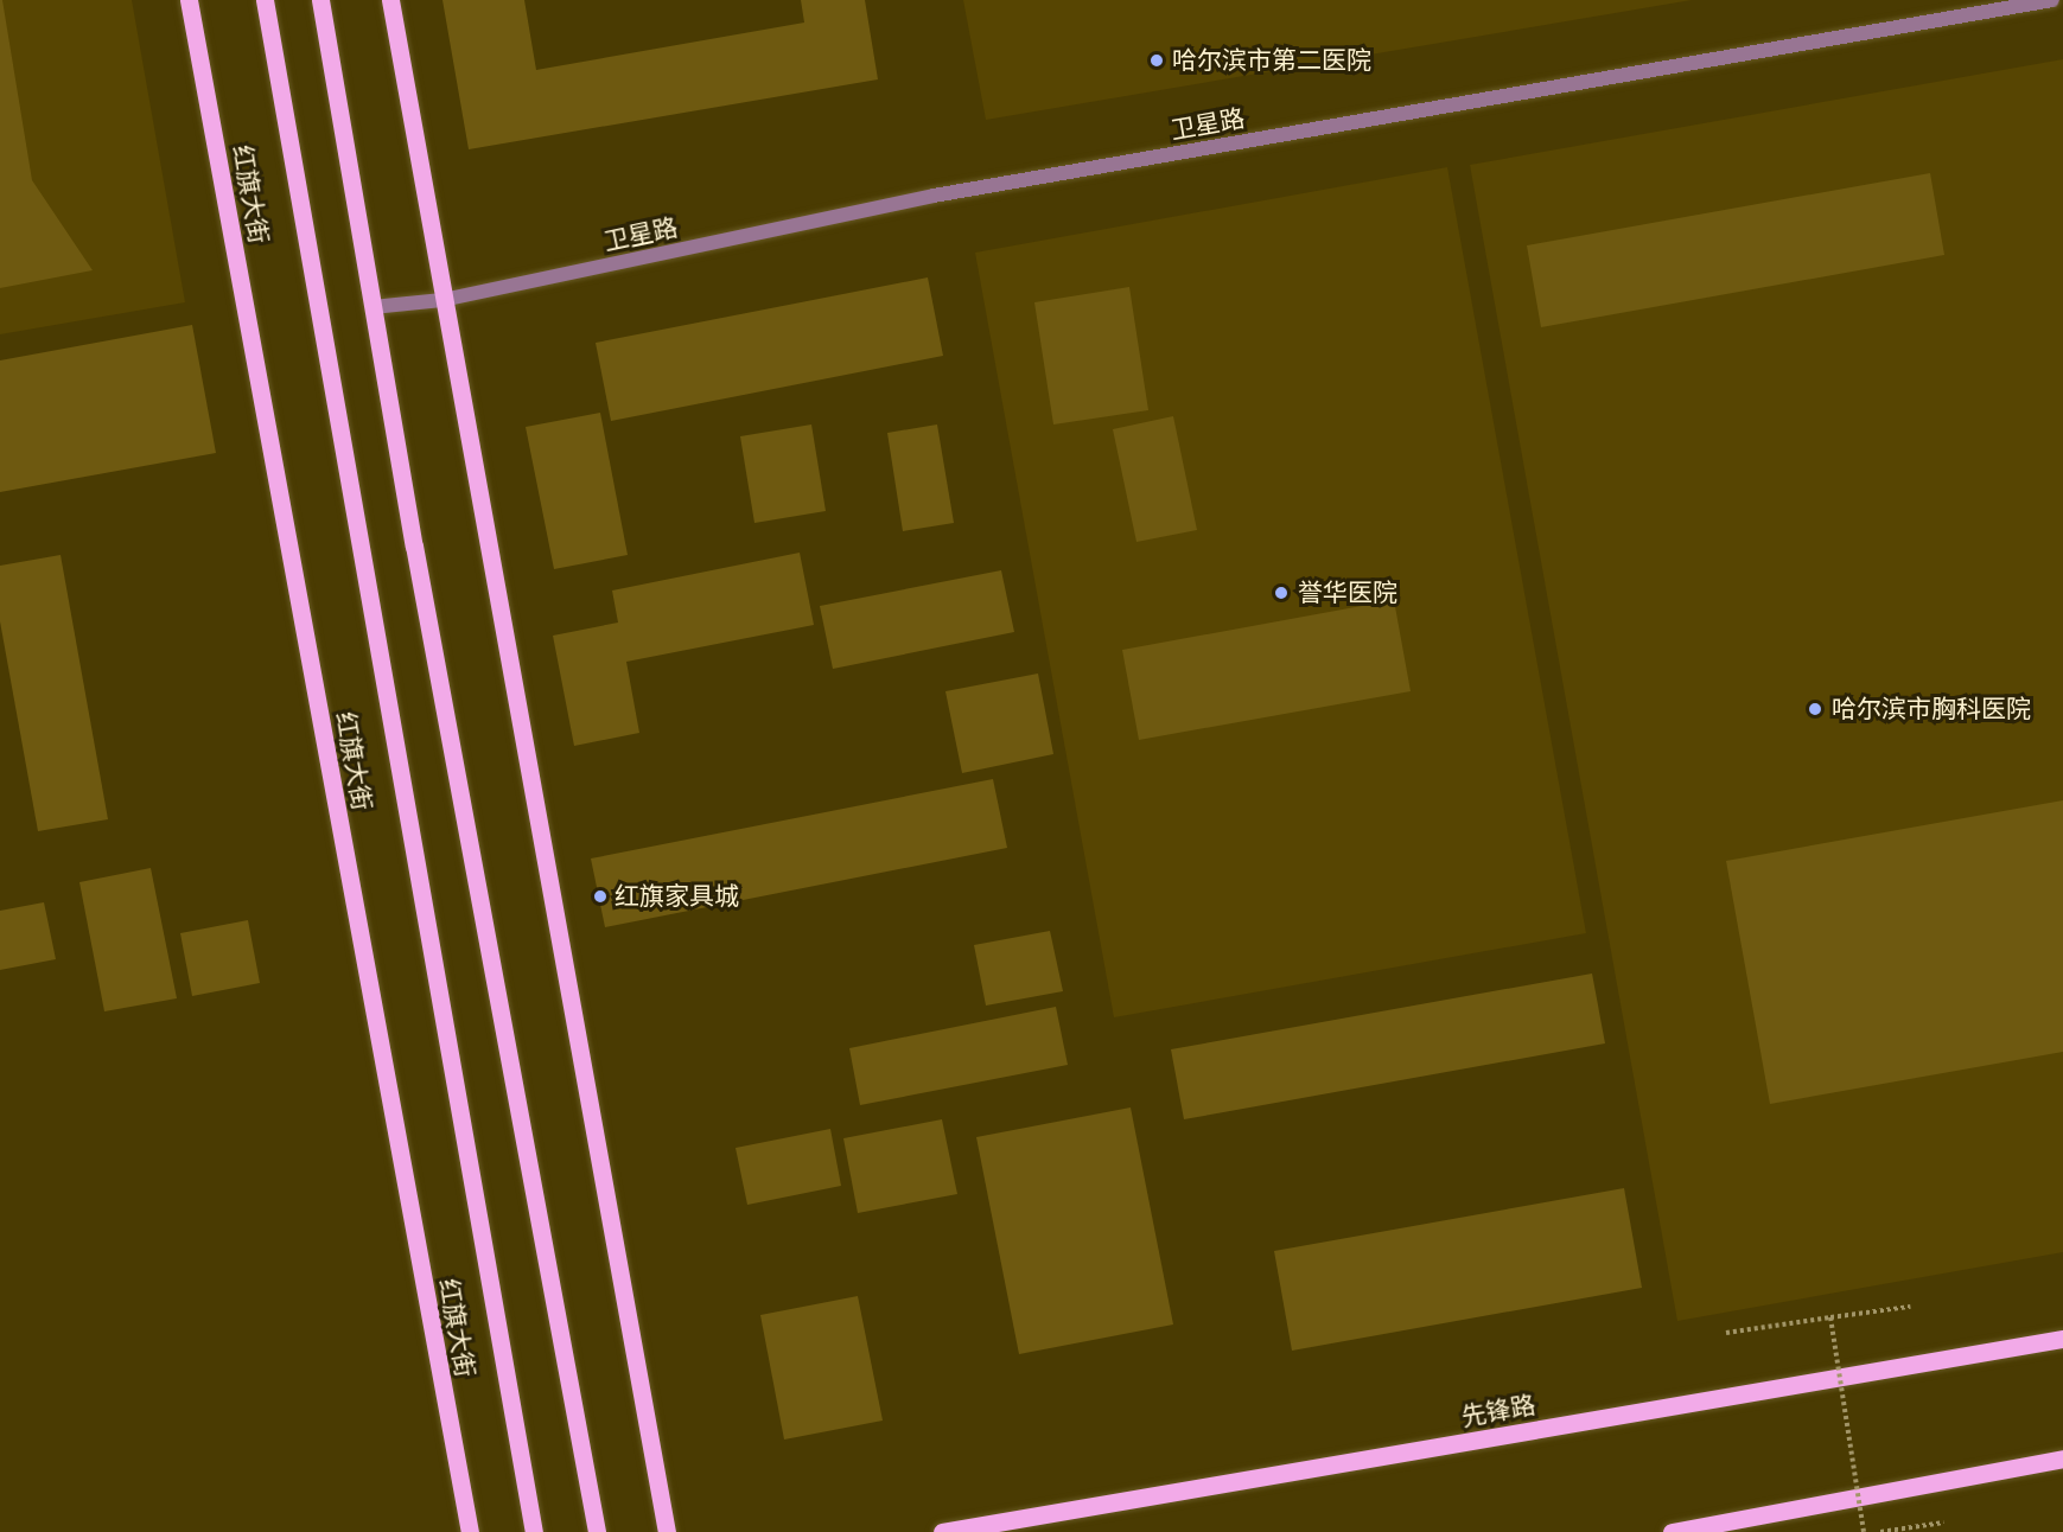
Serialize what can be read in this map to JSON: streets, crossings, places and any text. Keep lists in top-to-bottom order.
{
  "streets": {
    "main road": ["红旗大街", "先锋路"],
    "street": ["卫星路"]
  },
  "places": [
    "哈尔滨市第二医院",
    "誉华医院",
    "哈尔滨市胸科医院",
    "红旗家具城"
  ]
}
